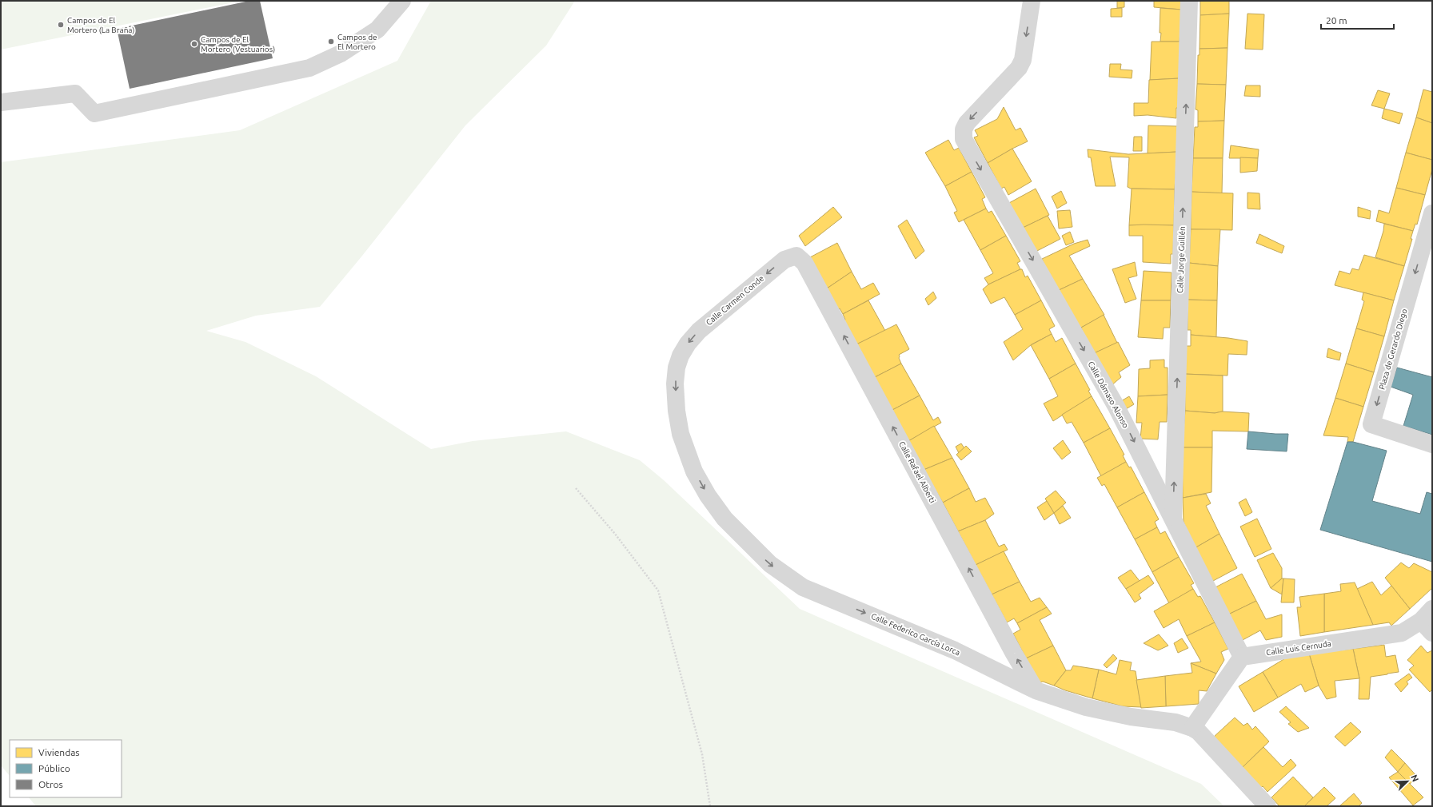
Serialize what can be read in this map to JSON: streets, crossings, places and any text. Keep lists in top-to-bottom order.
{
  "streets": {
    "street": [
      "Calle Jorge Guillén",
      "Calle Carmen Conde",
      "Plaza de Gerardo Diego",
      "Calle Dámaso Alonso",
      "Calle Rafael Alberti",
      "Calle Federico García Lorca",
      "Calle Luis Cernuda"
    ]
  },
  "crossings": [
    ["Calle Jorge Guillén", "Calle Dámaso Alonso"],
    ["Calle Carmen Conde", "Calle Rafael Alberti"],
    ["Calle Carmen Conde", "Calle Federico García Lorca"],
    ["Calle Dámaso Alonso", "Calle Luis Cernuda"],
    ["Calle Rafael Alberti", "Calle Federico García Lorca"]
  ],
  "one_way": [
    "Calle Jorge Guillén",
    "Calle Carmen Conde",
    "Plaza de Gerardo Diego",
    "Calle Dámaso Alonso",
    "Calle Rafael Alberti",
    "Calle Federico García Lorca"
  ],
  "places": ["Campos de El Mortero (La Braña)", "Campos de El Mortero", "Campos de El Mortero (Vestuarios)"],
  "legend": ["Viviendas", "Público", "Otros"],
  "scale_bar": "20 m",
  "north": "top right"
}
